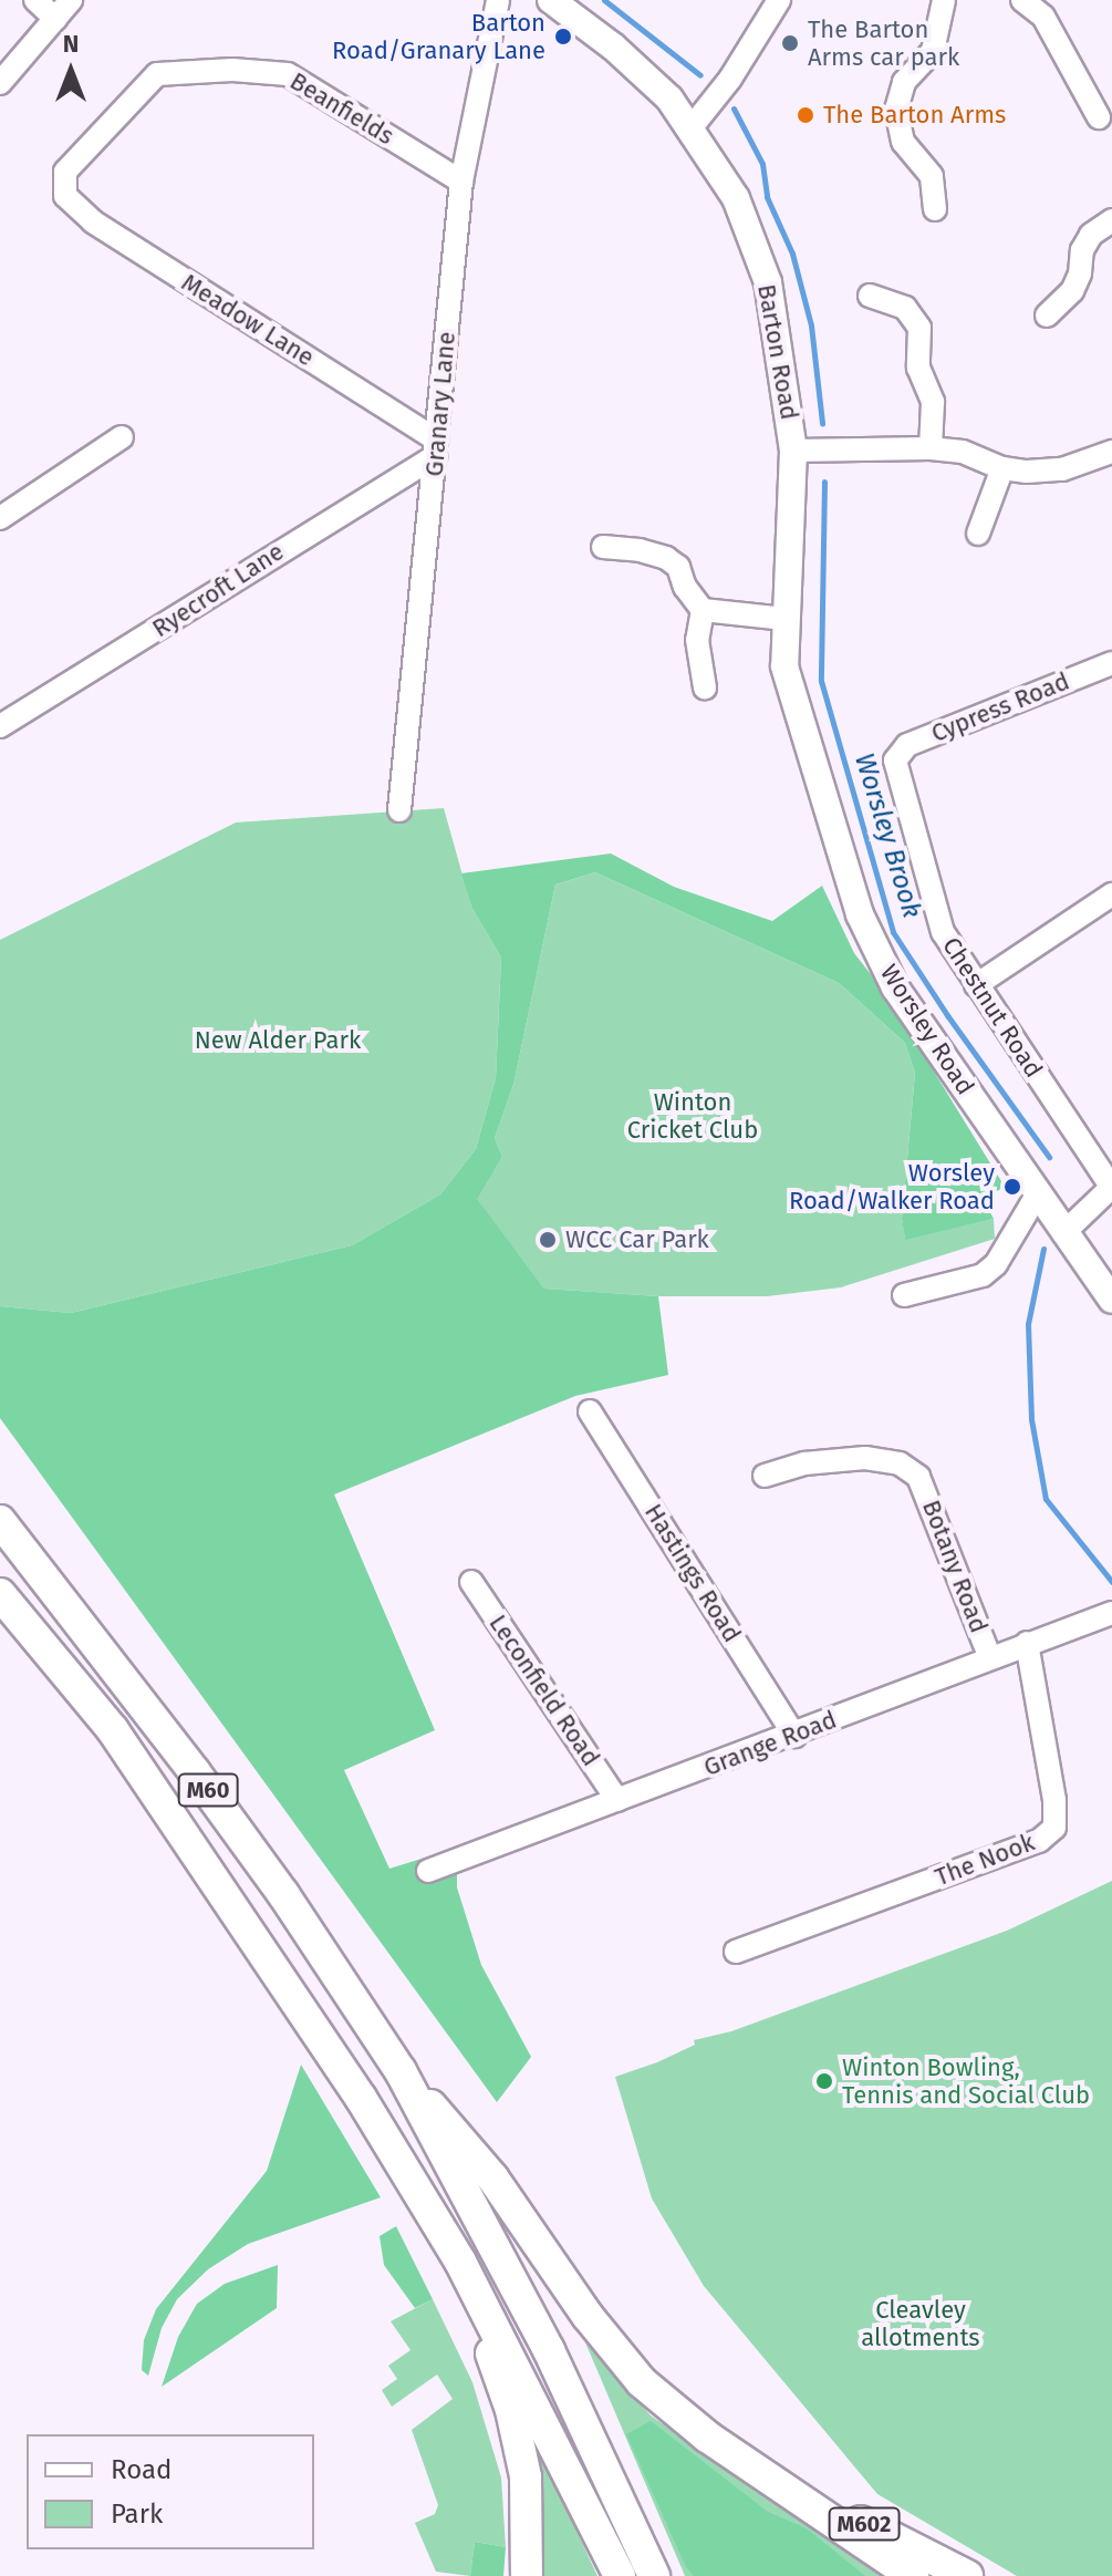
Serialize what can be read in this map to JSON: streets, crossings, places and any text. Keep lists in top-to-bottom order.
{
  "streets": {
    "highway": ["M60", "M602"],
    "main road": ["Barton Road", "Worsley Road"],
    "street": [
      "Beanfields",
      "Meadow Lane",
      "Granary Lane",
      "Ryecroft Lane",
      "Cypress Road",
      "Chestnut Road",
      "Botany Road",
      "Hastings Road",
      "Leconfield Road",
      "Grange Road",
      "The Nook"
    ]
  },
  "crossings": [
    ["Beanfields", "Meadow Lane"],
    ["Beanfields", "Granary Lane"],
    ["Meadow Lane", "Granary Lane"],
    ["Meadow Lane", "Ryecroft Lane"],
    ["Barton Road", "Worsley Road"],
    ["Granary Lane", "Ryecroft Lane"],
    ["Cypress Road", "Chestnut Road"],
    ["Botany Road", "Grange Road"],
    ["Hastings Road", "Grange Road"],
    ["Leconfield Road", "Grange Road"],
    ["Grange Road", "The Nook"],
    ["M60", "M602"]
  ],
  "water": ["Worsley Brook"],
  "parks": ["New Alder Park", "Winton Cricket Club", "Cleavley allotments"],
  "places": [
    "Barton Road/Granary Lane",
    "The Barton Arms car park",
    "The Barton Arms",
    "Worsley Road/Walker Road",
    "WCC Car Park",
    "Winton Bowling, Tennis and Social Club"
  ],
  "legend": ["Road", "Park"],
  "north": "top"
}
